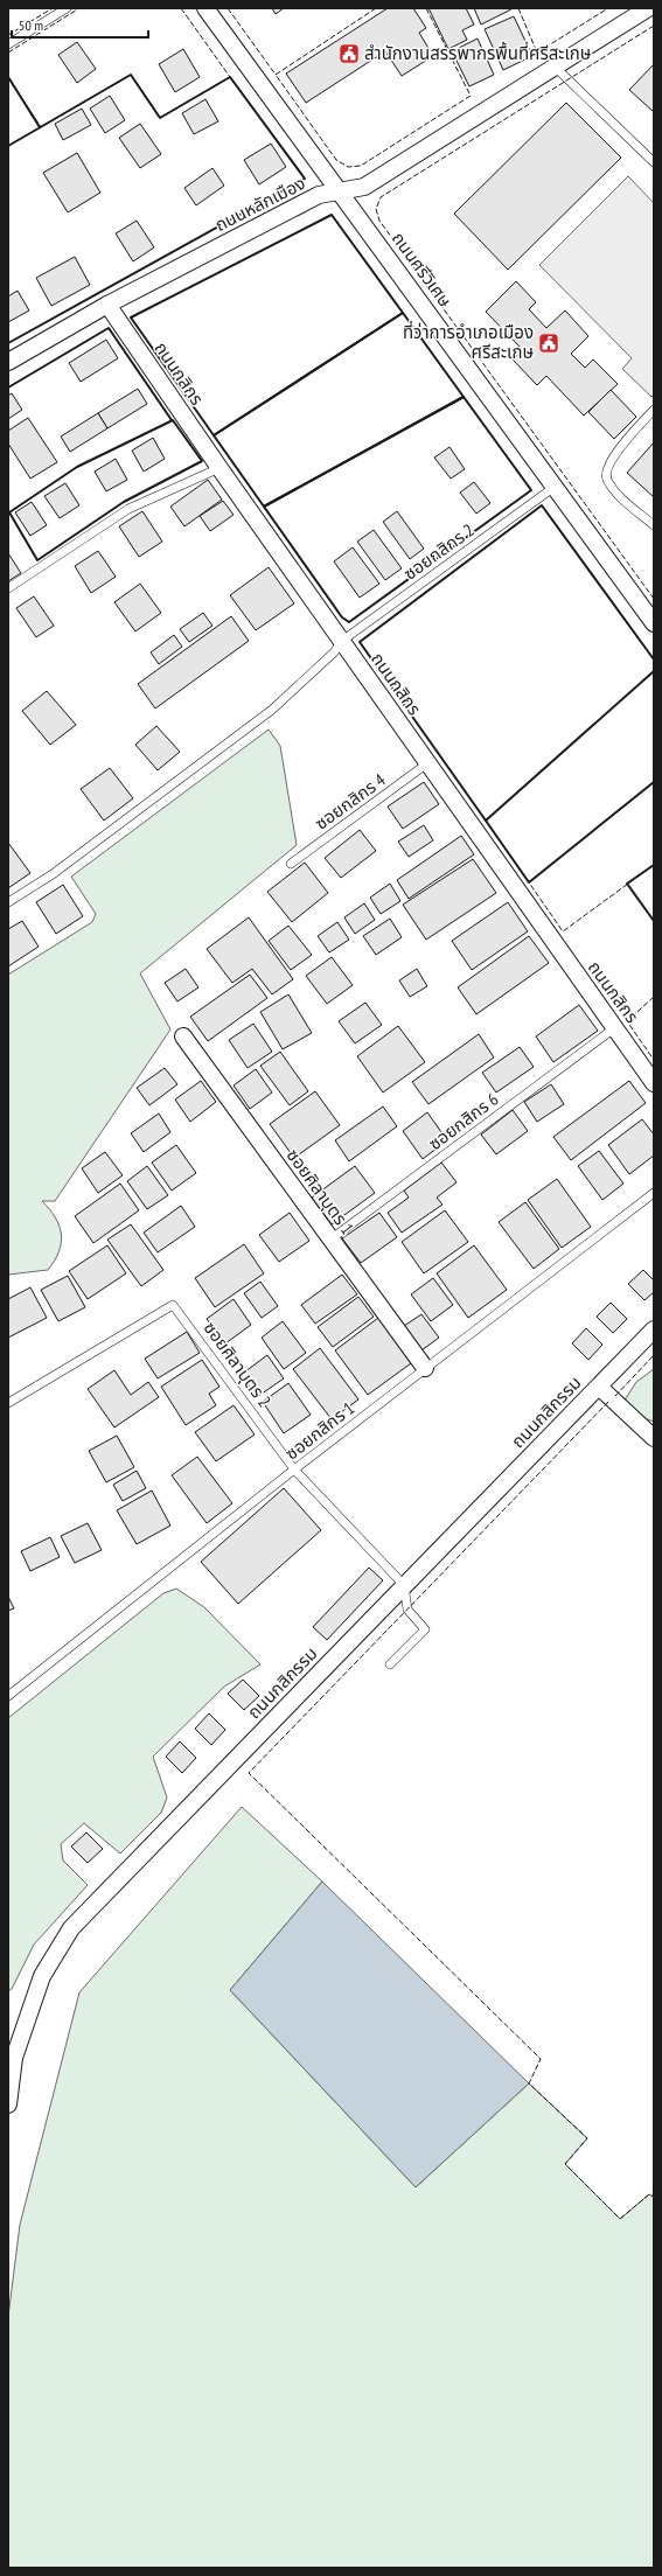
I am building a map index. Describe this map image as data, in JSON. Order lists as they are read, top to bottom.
{
  "streets": {
    "street": [
      "ถนนหลักเมือง",
      "ถนนศรีวิเศษ",
      "ถนนกสิกร",
      "ซอยศิลาบุตร 1",
      "ถนนกสิกรรม"
    ],
    "lane": [
      "ซอยกสิกร 2",
      "ซอยกสิกร 4",
      "ซอยกสิกร 6",
      "ซอยศิลาบุตร 2",
      "ซอยกสิกร 1"
    ]
  },
  "crossings": [
    ["ถนนหลักเมือง", "ถนนศรีวิเศษ"],
    ["ถนนหลักเมือง", "ถนนกสิกร"],
    ["ถนนศรีวิเศษ", "ซอยกสิกร 2"],
    ["ถนนกสิกร", "ซอยกสิกร 2"],
    ["ถนนกสิกร", "ซอยกสิกร 4"],
    ["ถนนกสิกร", "ซอยกสิกร 6"],
    ["ซอยกสิกร 6", "ซอยศิลาบุตร 1"],
    ["ซอยศิลาบุตร 1", "ซอยกสิกร 1"],
    ["ซอยศิลาบุตร 2", "ถนนกสิกรรม"],
    ["ซอยศิลาบุตร 2", "ซอยกสิกร 1"]
  ],
  "places": {
    "public building": ["สำนักงานสรรพากรพื้นที่ศรีสะเกษ", "ที่ว่าการอำเภอเมือง ศรีสะเกษ"]
  },
  "scale_bar": "50 m"
}
